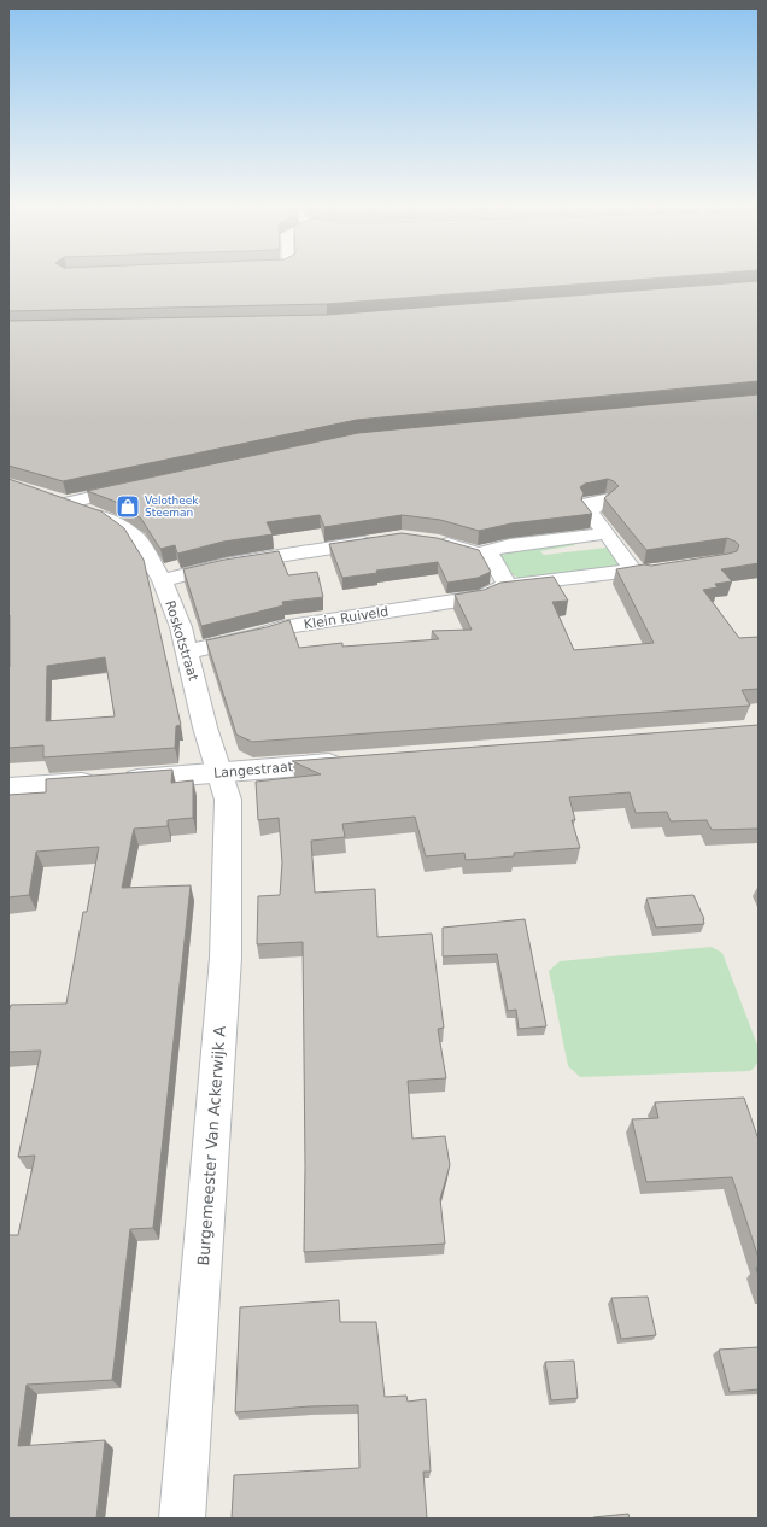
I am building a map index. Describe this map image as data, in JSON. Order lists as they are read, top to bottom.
{
  "streets": {
    "street": [
      "Klein Ruiveld",
      "Roskotstraat",
      "Langestraat",
      "Burgemeester Van Ackerwijk A"
    ]
  },
  "crossings": [
    ["Klein Ruiveld", "Roskotstraat"],
    ["Roskotstraat", "Langestraat"],
    ["Roskotstraat", "Burgemeester Van Ackerwijk A"],
    ["Langestraat", "Burgemeester Van Ackerwijk A"]
  ],
  "places": {
    "shop": ["Velotheek Steeman"]
  }
}
